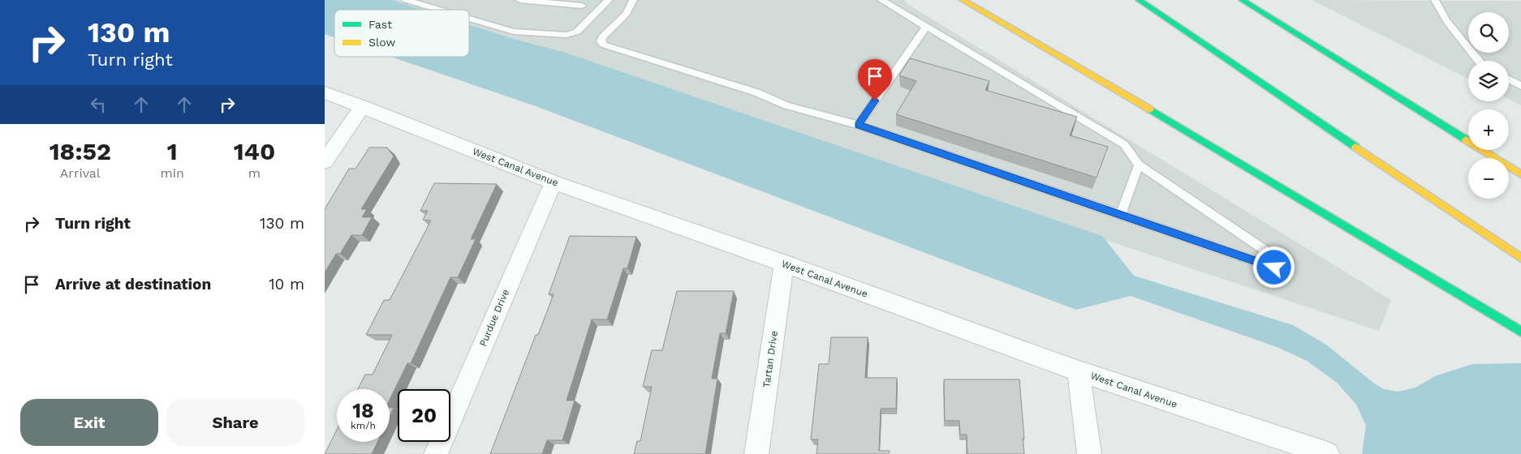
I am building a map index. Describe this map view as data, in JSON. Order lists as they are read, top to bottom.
{
  "streets": {
    "street": ["West Canal Avenue", "Purdue Drive", "Tartan Drive"]
  },
  "crossings": [
    ["West Canal Avenue", "Purdue Drive"],
    ["West Canal Avenue", "Tartan Drive"]
  ],
  "legend": ["Fast", "Slow"],
  "page": {
    "turn": ["130 m", "Turn right"],
    "map_buttons": ["+", "−"],
    "eta": [
      "18:52",
      "Arrival",
      "1",
      "min",
      "140",
      "m"
    ],
    "list": [
      {
        "name": "Turn right",
        "value": "130 m"
      },
      {
        "name": "Arrive at destination",
        "value": "10 m"
      }
    ],
    "speed": "18 km/h",
    "limit": "20",
    "buttons": ["Exit", "Share"]
  }
}
